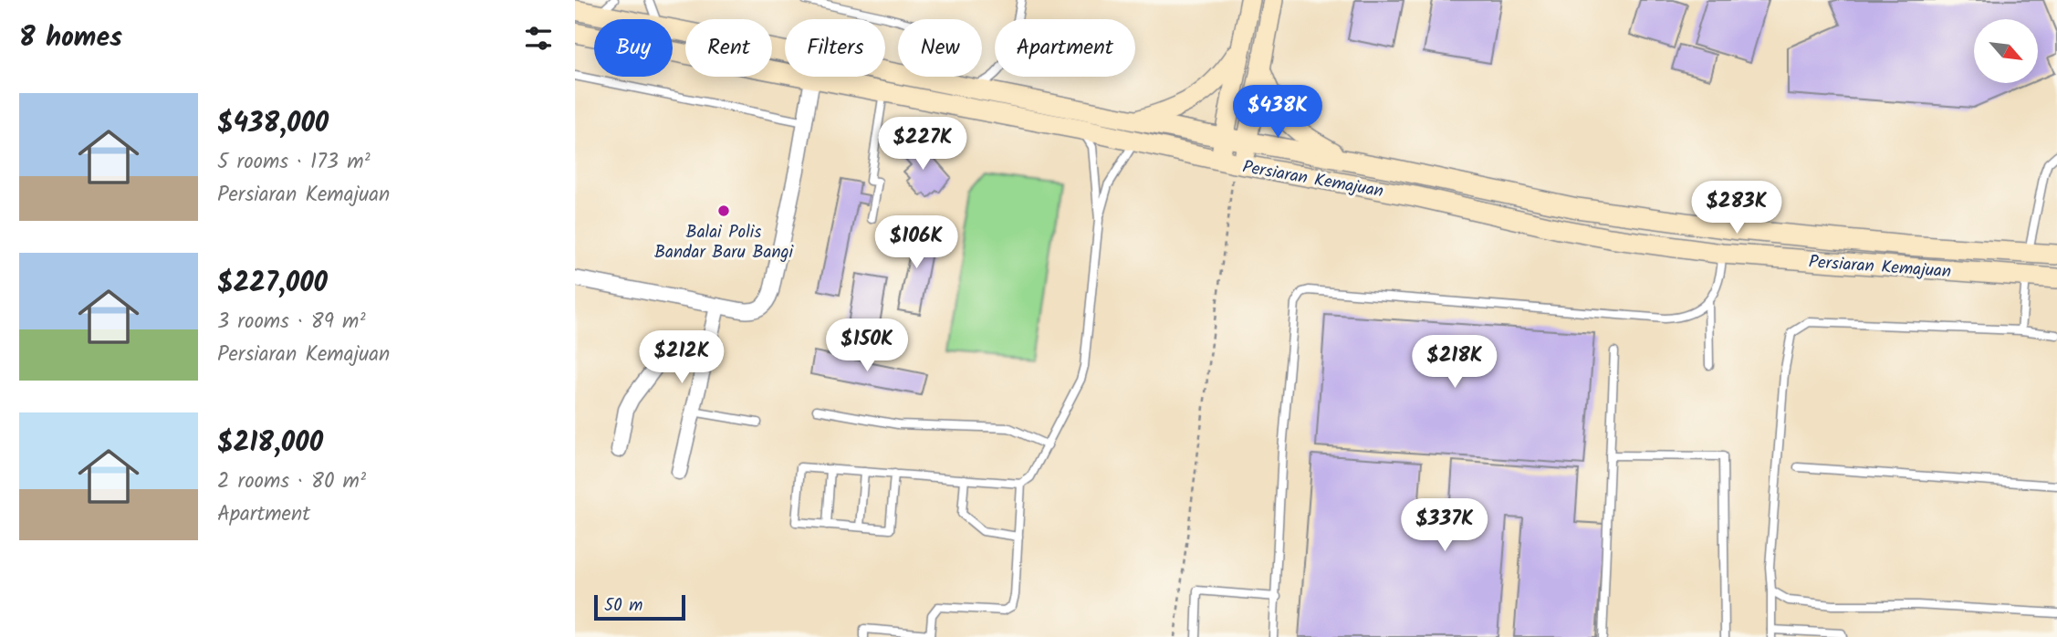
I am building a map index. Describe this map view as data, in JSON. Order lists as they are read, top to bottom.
{
  "streets": {
    "main road": ["Persiaran Kemajuan"]
  },
  "places": ["Balai Polis Bandar Baru Bangi"],
  "scale_bar": "50 m",
  "north": "bottom right",
  "page": {
    "heading": "8 homes",
    "chip": [
      "Buy",
      "Rent",
      "Filters",
      "New",
      "Apartment"
    ],
    "list": [
      {
        "name": "$438,000",
        "note": "5 rooms · 173 m² · Persiaran Kemajuan"
      },
      {
        "name": "$227,000",
        "note": "3 rooms · 89 m² · Persiaran Kemajuan"
      },
      {
        "name": "$218,000",
        "note": "2 rooms · 80 m² · Apartment"
      }
    ],
    "price": [
      "$438K",
      "$227K",
      "$283K",
      "$106K",
      "$150K",
      "$212K",
      "$218K",
      "$337K"
    ],
    "scale": "50 m"
  }
}
